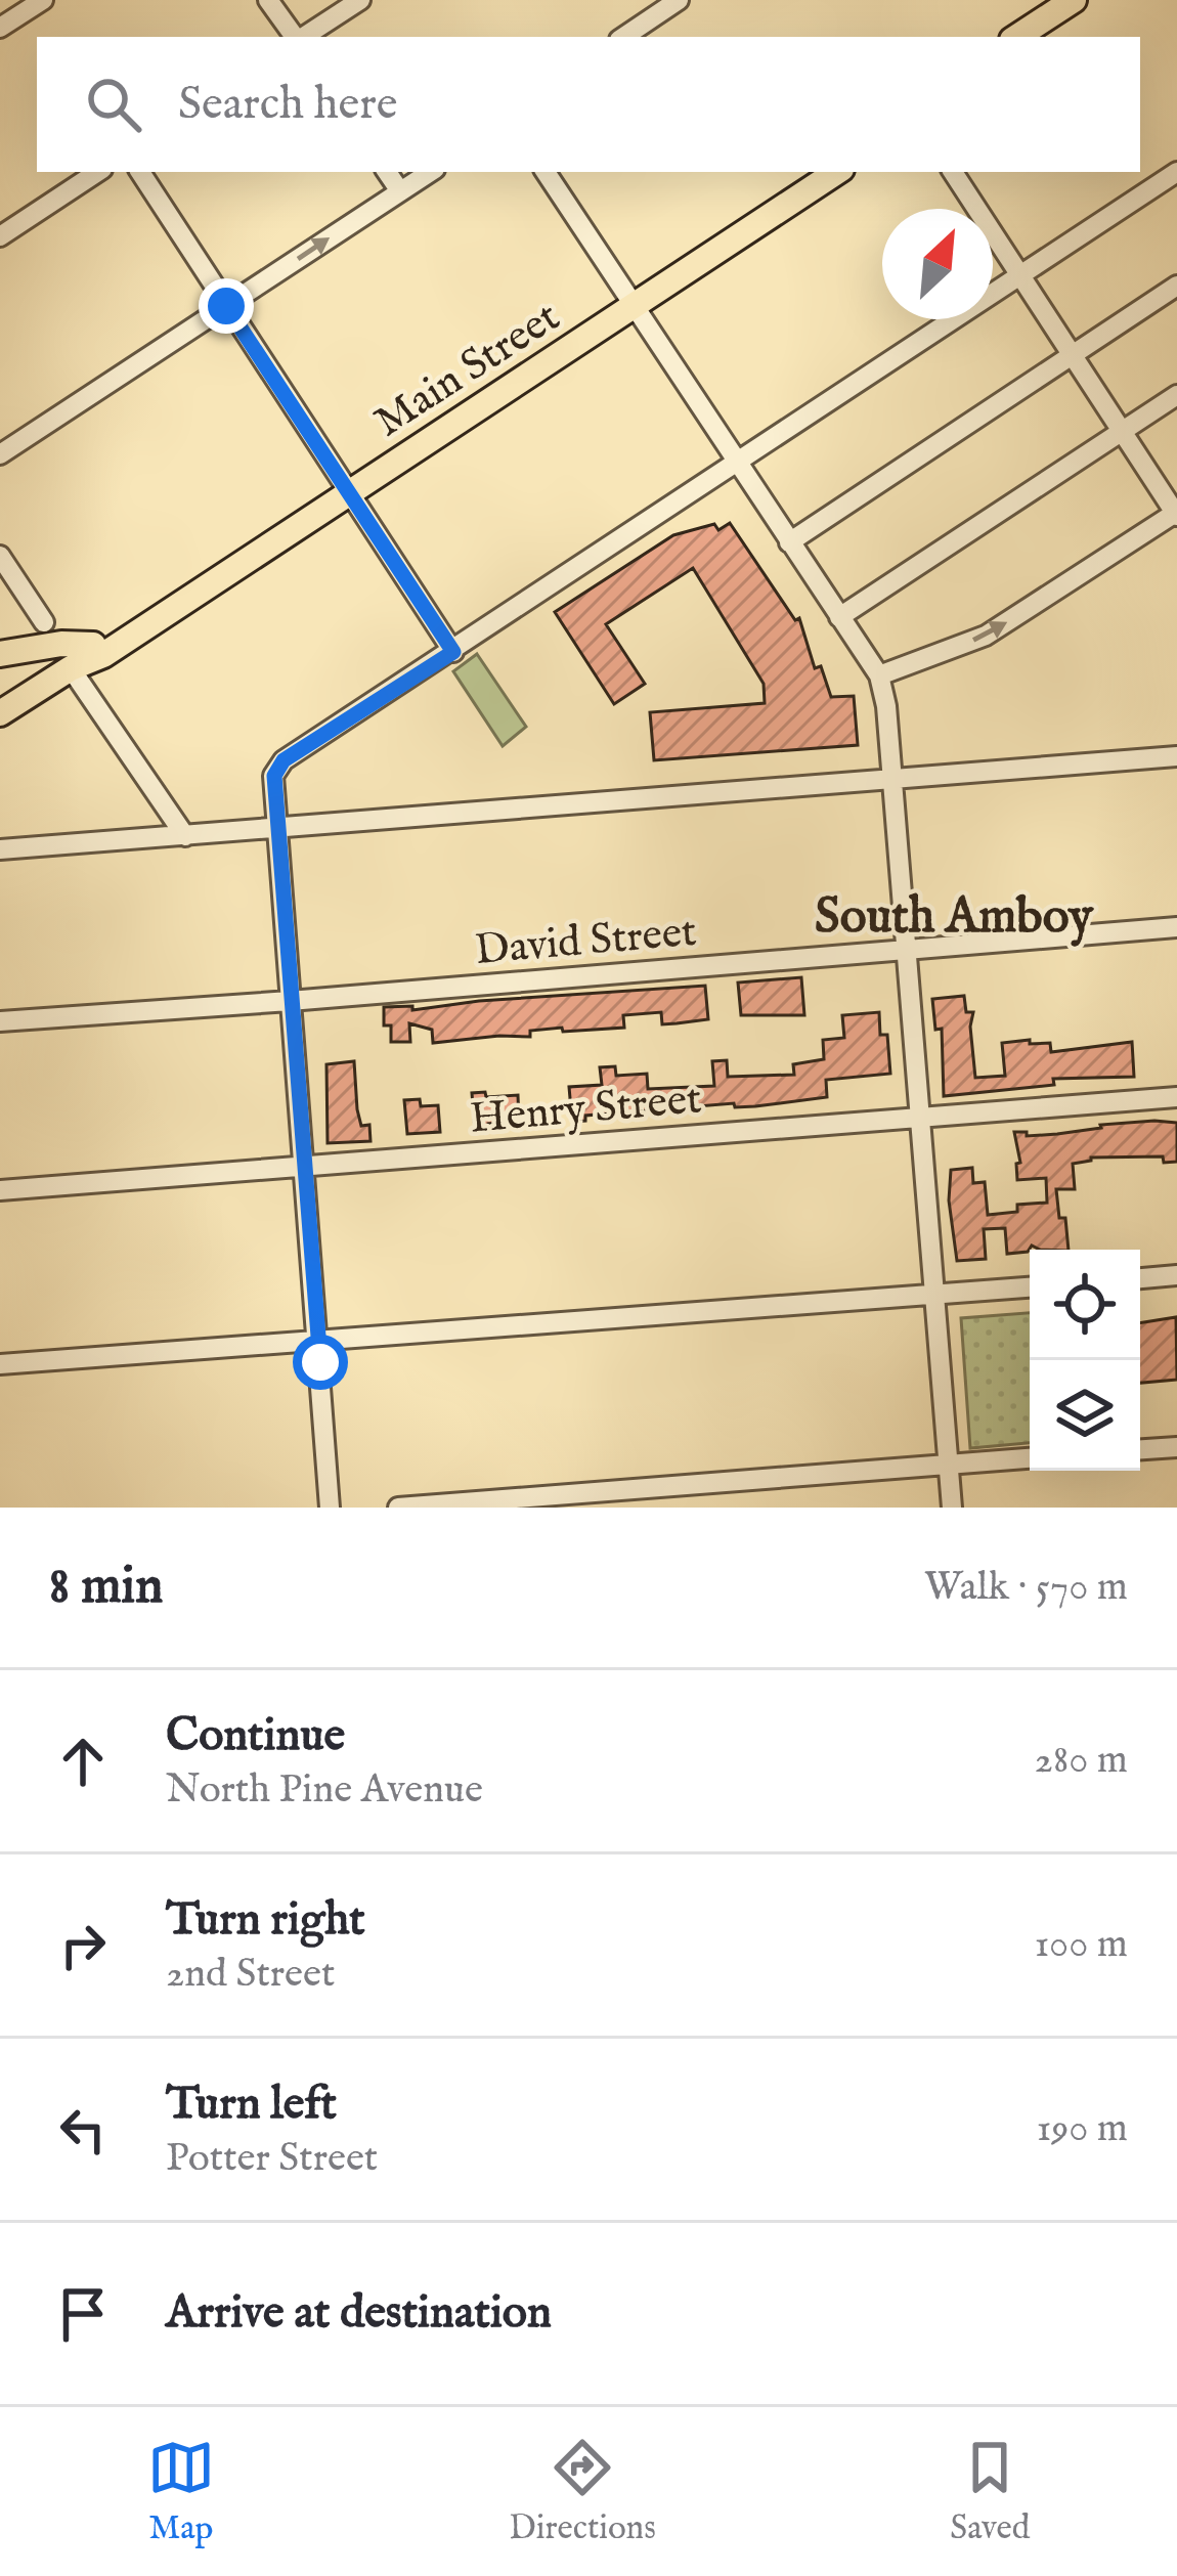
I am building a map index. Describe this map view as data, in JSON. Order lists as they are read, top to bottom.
{
  "streets": {
    "main road": ["Main Street"],
    "street": ["David Street", "Henry Street"]
  },
  "districts": ["South Amboy"],
  "north": "top right",
  "page": {
    "search": "Search here",
    "heading": ["8 min", "Walk · 570 m"],
    "list": [
      ["Continue", "North Pine Avenue", "280 m"],
      ["Turn right", "2nd Street", "100 m"],
      ["Turn left", "Potter Street", "190 m"],
      "Arrive at destination"
    ],
    "nav": ["Map", "Directions", "Saved"]
  }
}
